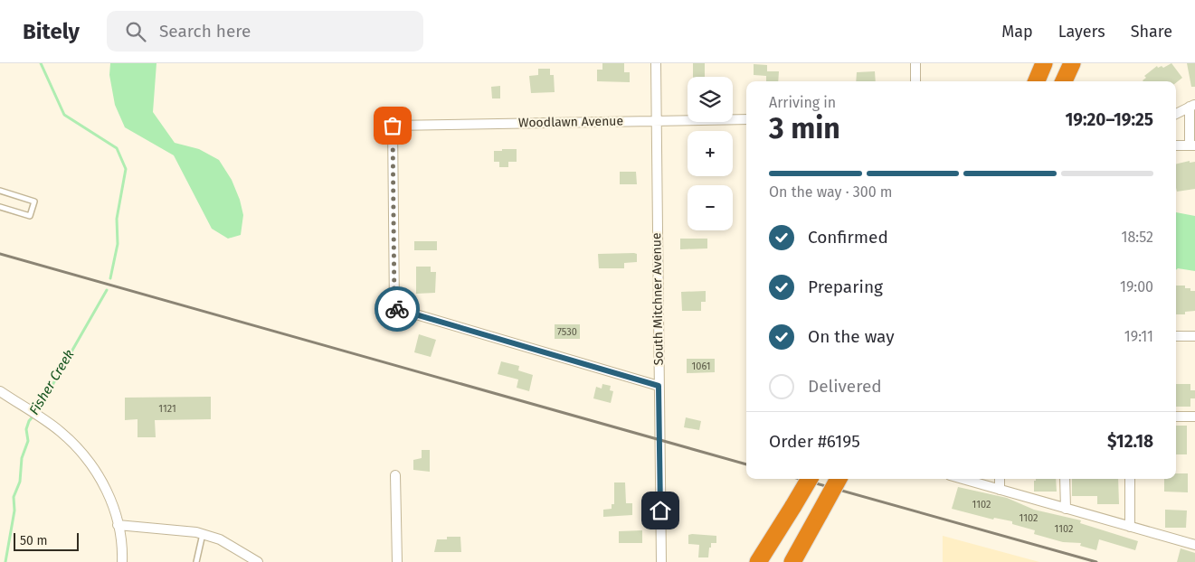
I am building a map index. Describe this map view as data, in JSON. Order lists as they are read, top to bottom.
{
  "streets": {
    "street": ["Woodlawn Avenue", "South Mitchner Avenue"]
  },
  "crossings": [
    ["Woodlawn Avenue", "South Mitchner Avenue"]
  ],
  "water": ["Fisher Creek"],
  "house_numbers": [
    "7530",
    "1061",
    "1121",
    "1102",
    "1102",
    "1102"
  ],
  "scale_bar": "50 m",
  "page": {
    "header": "Bitely",
    "search": "Search here",
    "nav": ["Map", "Layers", "Share"],
    "map_buttons": ["+", "−"],
    "heading": ["3 min", "Arriving in", "19:20–19:25"],
    "panel": ["Order #6195", "$12.18"],
    "bar": "On the way · 300 m",
    "list": [
      ["Confirmed", "18:52"],
      ["Preparing", "19:00"],
      ["On the way", "19:11"],
      "Delivered"
    ],
    "scale": "50 m"
  }
}
